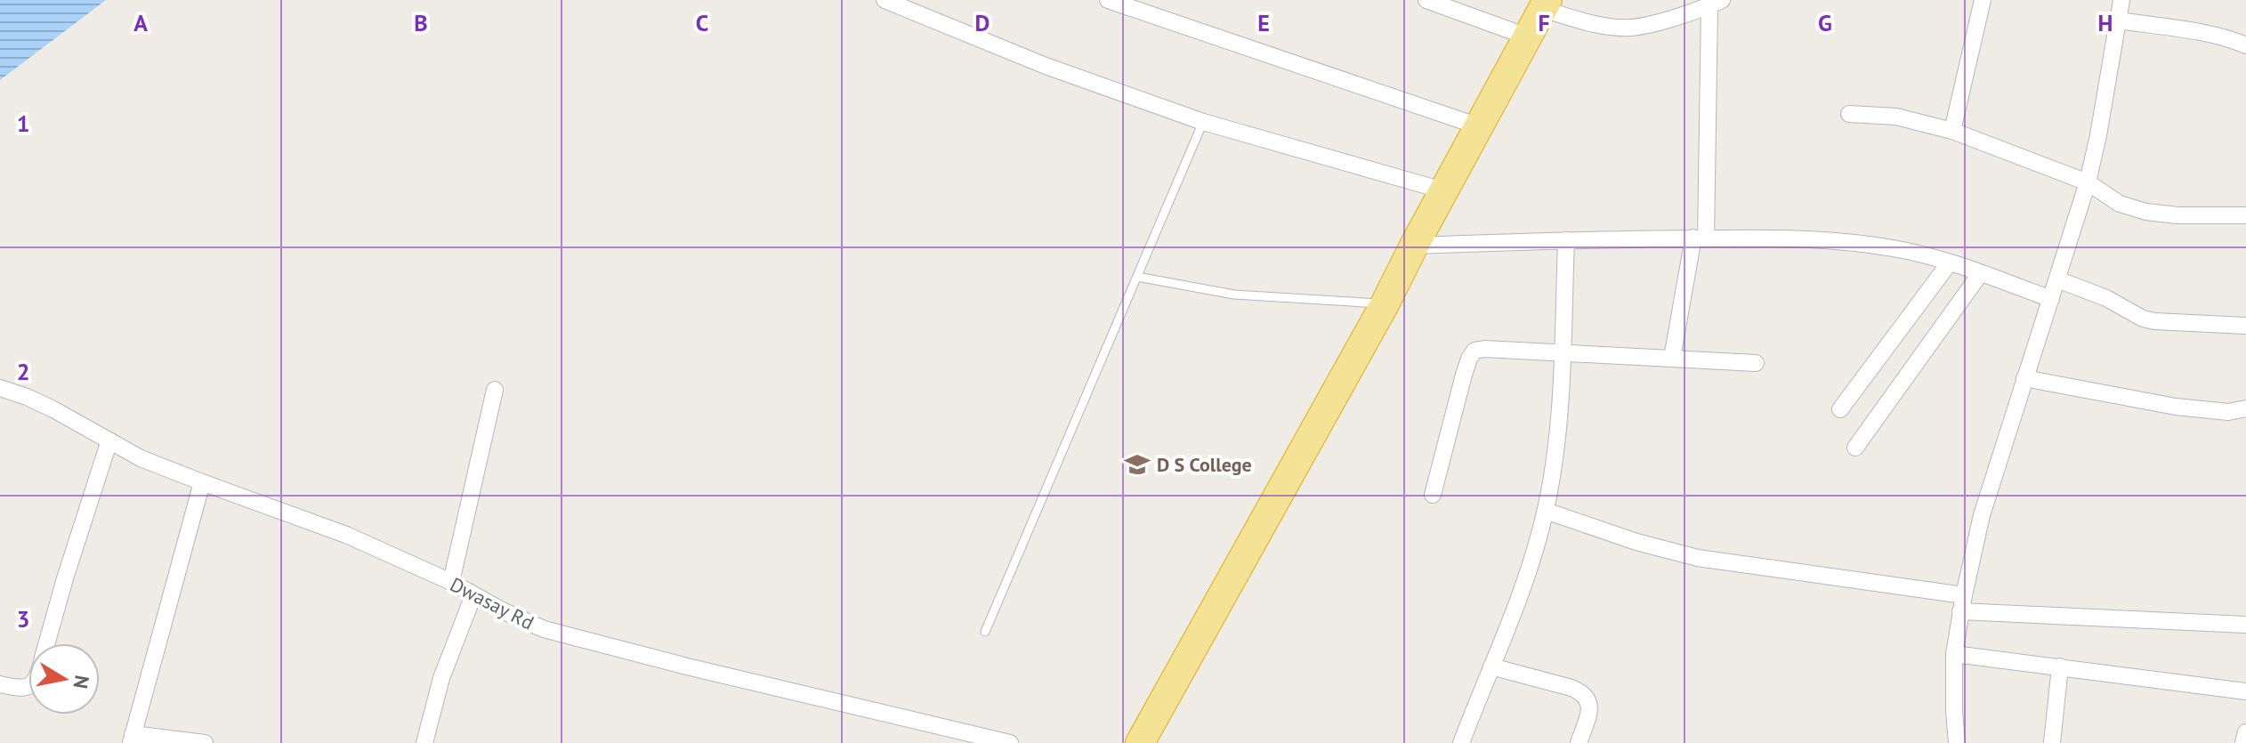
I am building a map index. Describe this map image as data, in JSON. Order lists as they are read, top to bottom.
{
  "streets": {
    "street": ["Dwasay Rd"]
  },
  "places": {
    "school or university": ["D S College"]
  },
  "north": "right",
  "grid": {
    "columns": [
      "A",
      "B",
      "C",
      "D",
      "E",
      "F",
      "G",
      "H"
    ],
    "rows": ["1", "2", "3"]
  }
}
